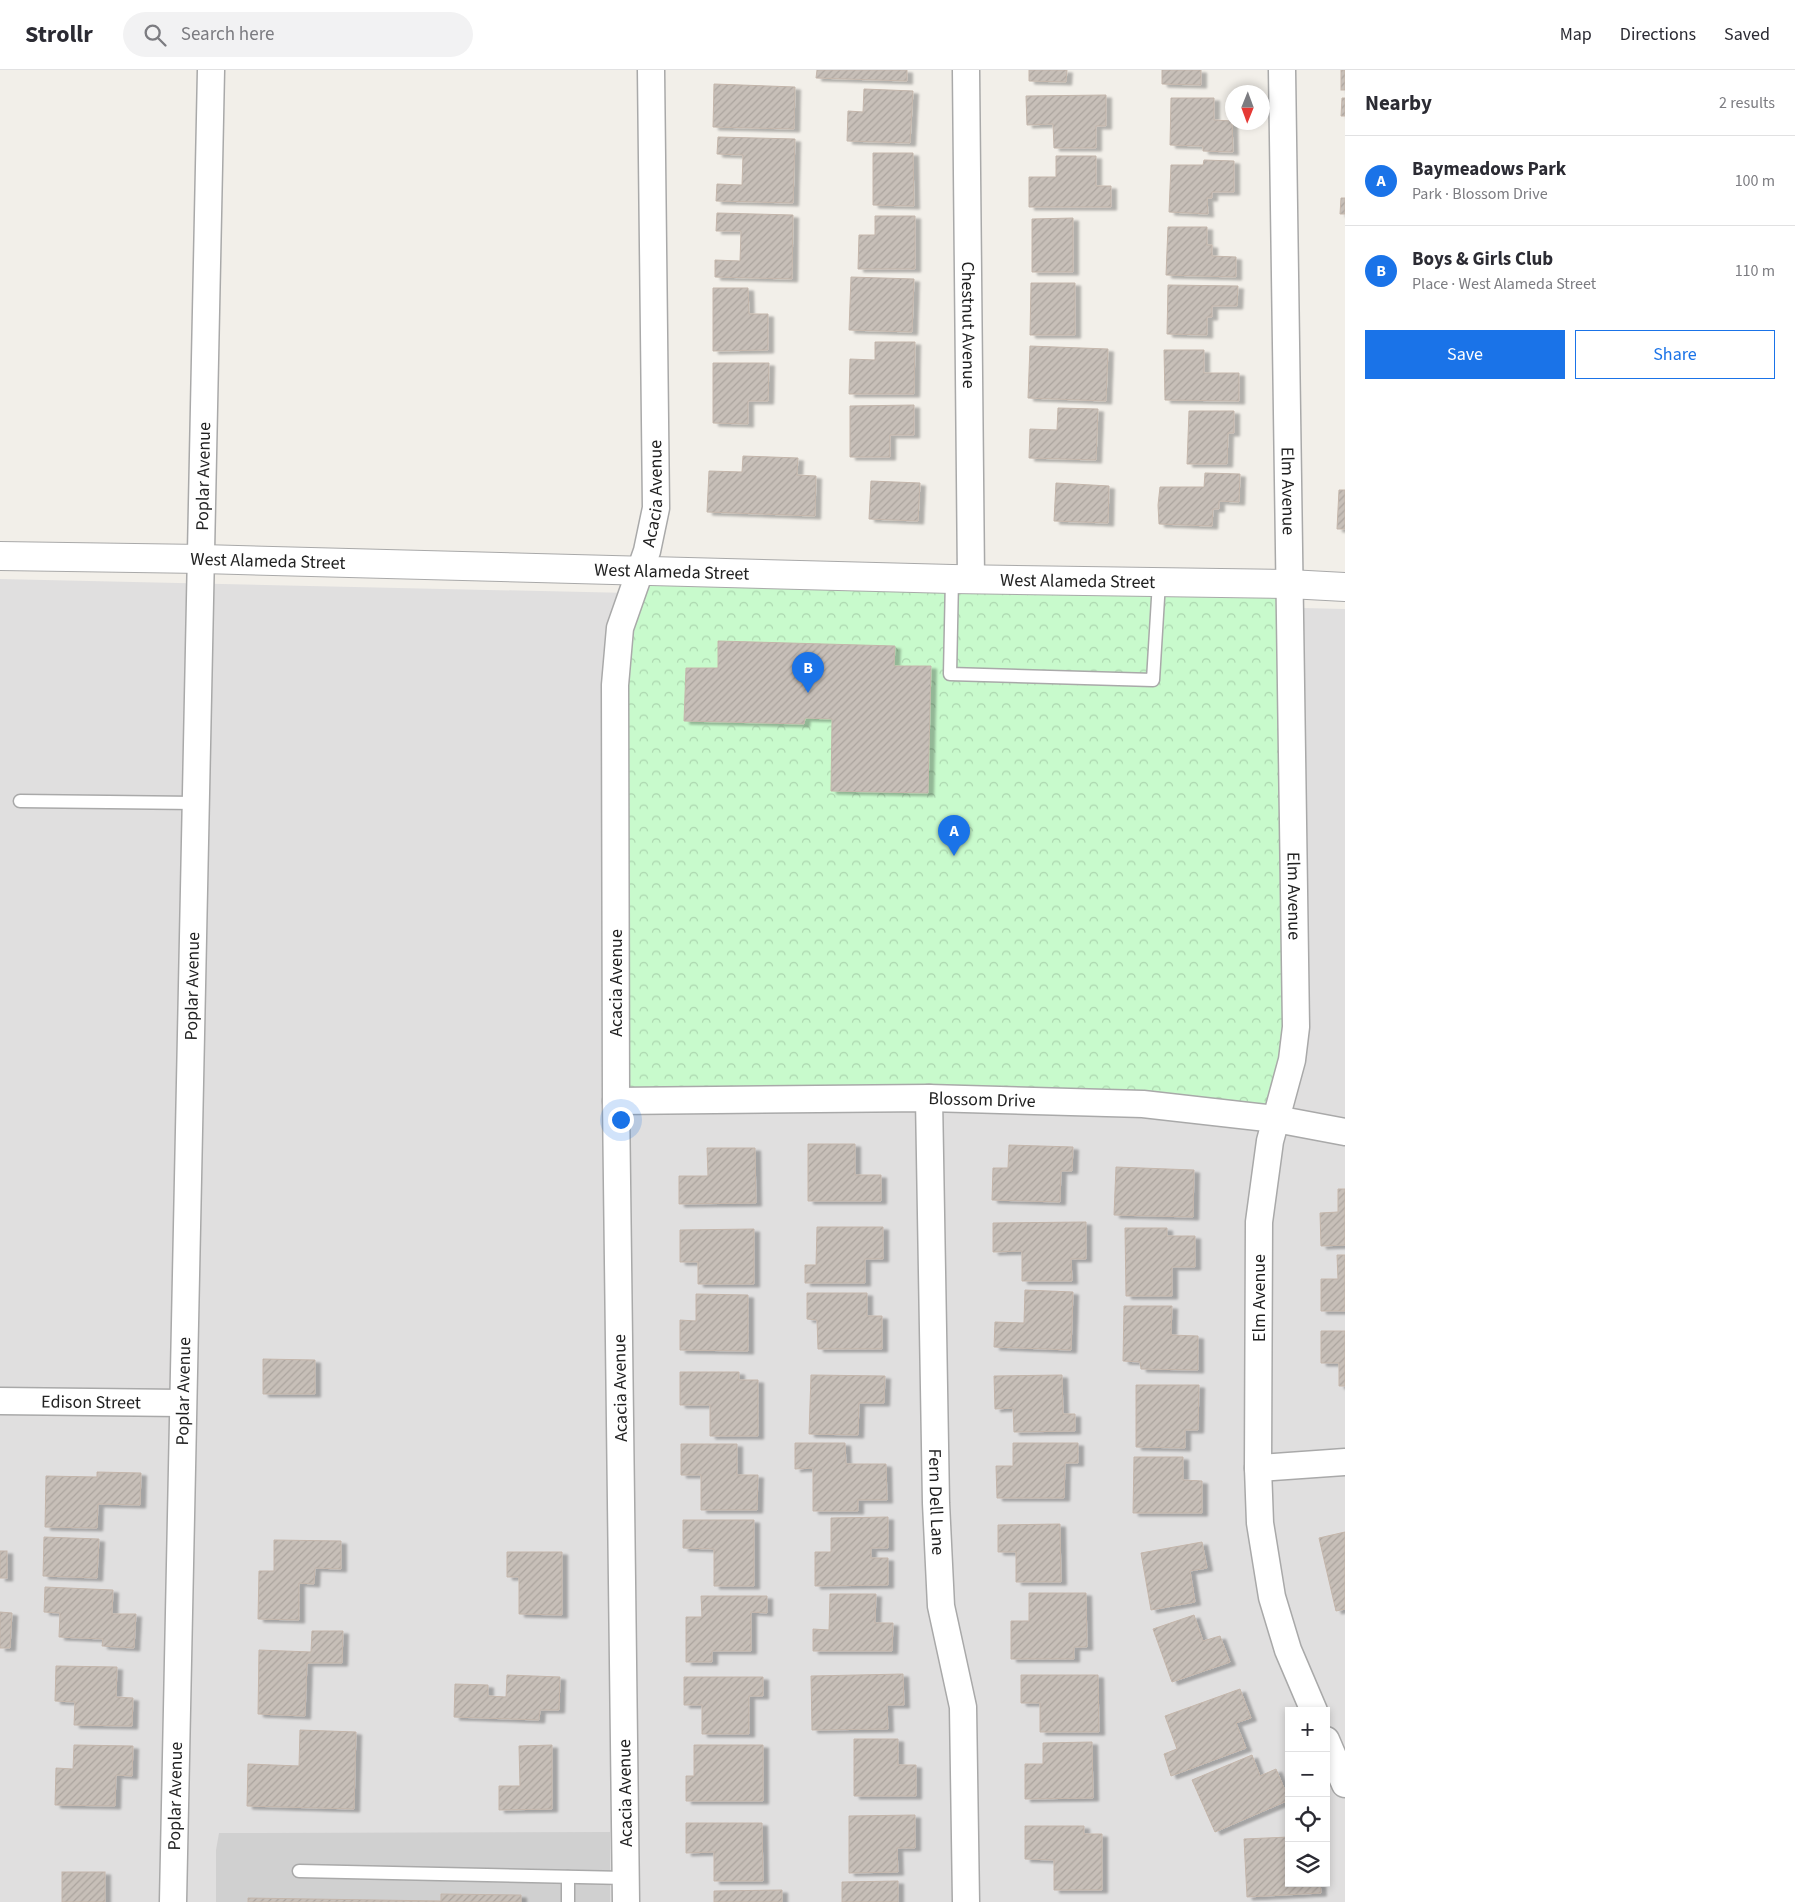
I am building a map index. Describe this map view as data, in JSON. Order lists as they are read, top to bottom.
{
  "streets": {
    "street": [
      "Chestnut Avenue",
      "Poplar Avenue",
      "Elm Avenue",
      "Acacia Avenue",
      "West Alameda Street",
      "Blossom Drive",
      "Edison Street",
      "Fern Dell Lane"
    ]
  },
  "crossings": [
    ["Chestnut Avenue", "West Alameda Street"],
    ["Poplar Avenue", "West Alameda Street"],
    ["Poplar Avenue", "Edison Street"],
    ["Elm Avenue", "West Alameda Street"],
    ["Elm Avenue", "Blossom Drive"],
    ["Acacia Avenue", "West Alameda Street"],
    ["Acacia Avenue", "Blossom Drive"],
    ["Blossom Drive", "Fern Dell Lane"]
  ],
  "north": "bottom",
  "page": {
    "header": "Strollr",
    "search": "Search here",
    "nav": ["Map", "Directions", "Saved"],
    "heading": ["Nearby", "2 results"],
    "list": [
      {
        "mark": "A",
        "name": "Baymeadows Park",
        "note": "Park · Blossom Drive",
        "value": "100 m"
      },
      {
        "mark": "B",
        "name": "Boys & Girls Club",
        "note": "Place · West Alameda Street",
        "value": "110 m"
      }
    ],
    "buttons": ["Save", "Share"],
    "pins": ["B", "A"],
    "map_buttons": ["+", "−"]
  }
}
